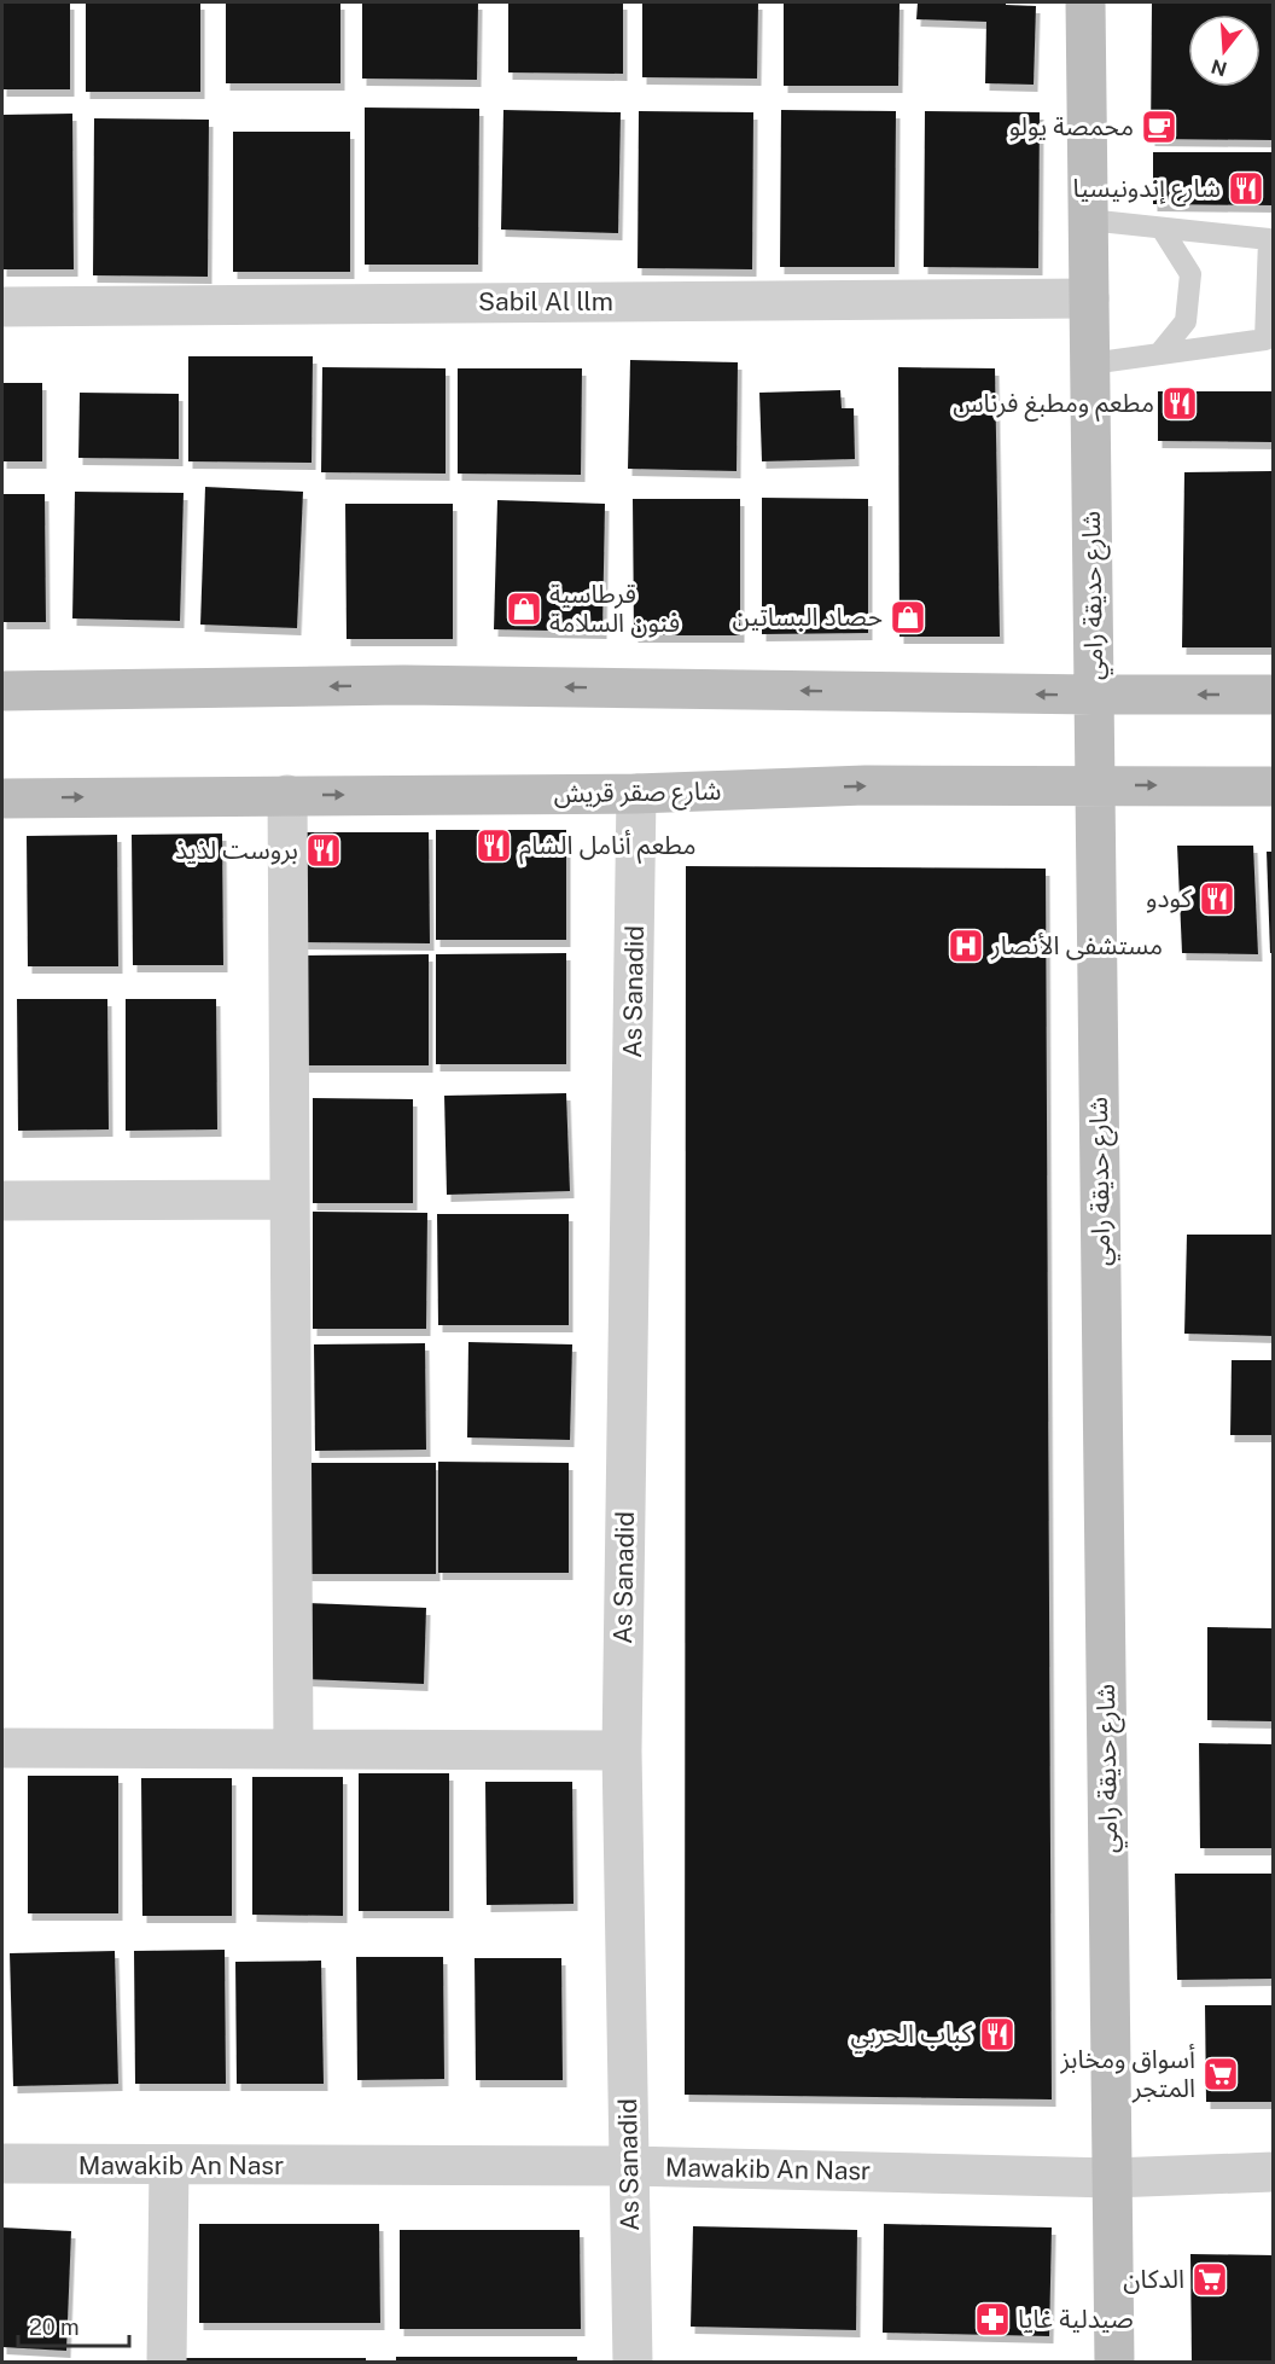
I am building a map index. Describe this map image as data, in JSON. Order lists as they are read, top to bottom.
{
  "streets": {
    "street": [
      "Sabil Al llm",
      "شارع حديقة رامي",
      "شارع صقر قريش",
      "As Sanadid",
      "Mawakib An Nasr"
    ]
  },
  "crossings": [
    ["Sabil Al llm", "شارع حديقة رامي"],
    ["شارع حديقة رامي", "شارع صقر قريش"],
    ["شارع حديقة رامي", "Mawakib An Nasr"],
    ["شارع صقر قريش", "As Sanadid"],
    ["As Sanadid", "Mawakib An Nasr"]
  ],
  "places": {
    "cafe": ["محمصة يولو"],
    "restaurant": [
      "شارع إندونيسيا",
      "مطعم ومطبغ فرناس",
      "مطعم أنامل الشام",
      "بروست لذيذ",
      "كودو",
      "كباب الحربي"
    ],
    "shop": ["قرطاسية فنون السلامة", "حصاد البساتين"],
    "hospital": ["مستشفى الأنصار"],
    "supermarket": ["أسواق ومخابز المتجر", "الدكان"],
    "pharmacy": ["صيدلية غايا"]
  },
  "scale_bar": "20 m",
  "north": "bottom"
}
